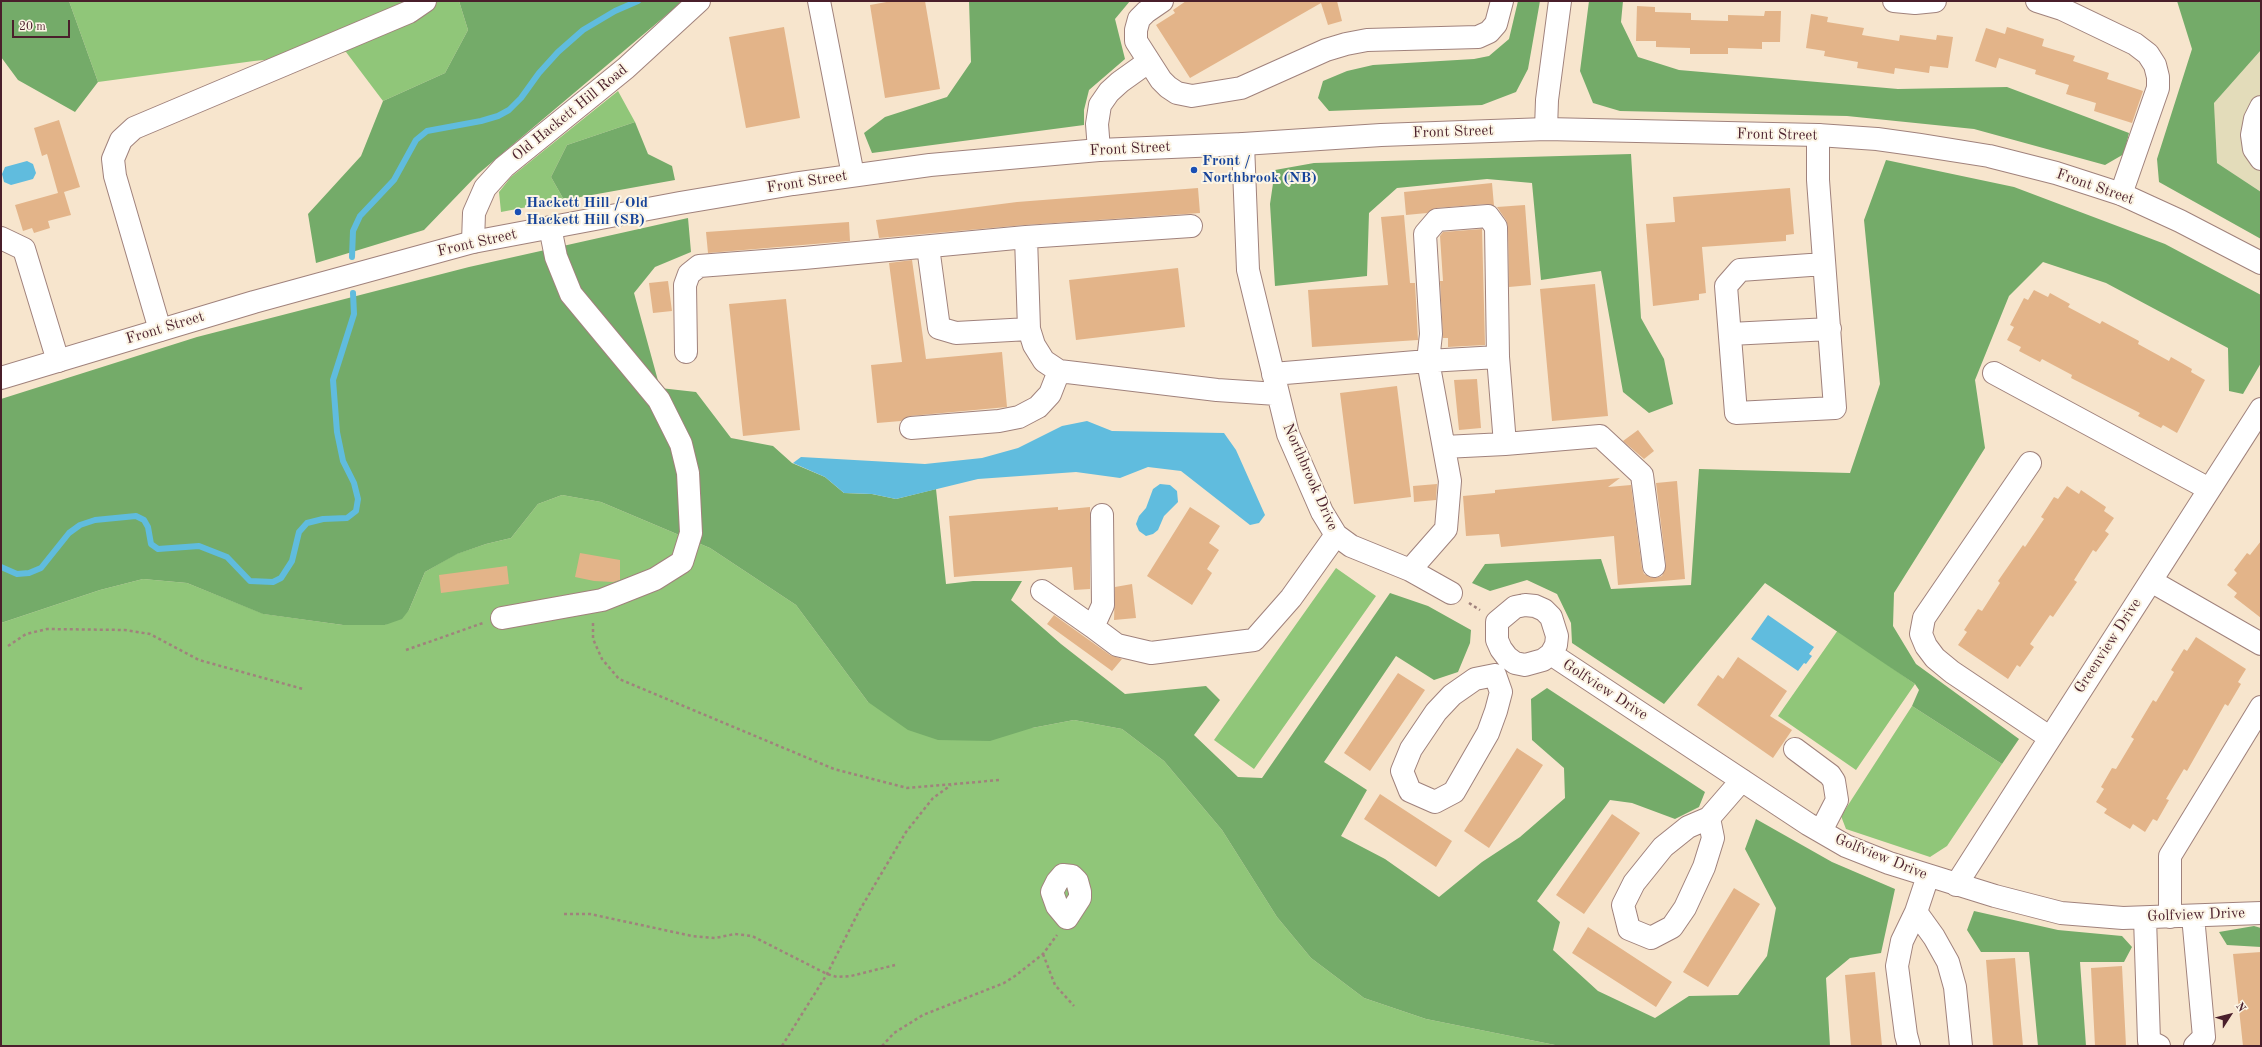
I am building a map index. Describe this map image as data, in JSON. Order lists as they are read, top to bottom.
{
  "streets": {
    "street": [
      "Old Hackett Hill Road",
      "Front Street",
      "Northbrook Drive",
      "Greenview Drive",
      "Golfview Drive"
    ]
  },
  "crossings": [
    ["Old Hackett Hill Road", "Front Street"],
    ["Front Street", "Northbrook Drive"],
    ["Greenview Drive", "Golfview Drive"]
  ],
  "places": ["Front / Northbrook (NB)", "Hackett Hill / Old Hackett Hill (SB)"],
  "scale_bar": "20 m",
  "north": "top right"
}
